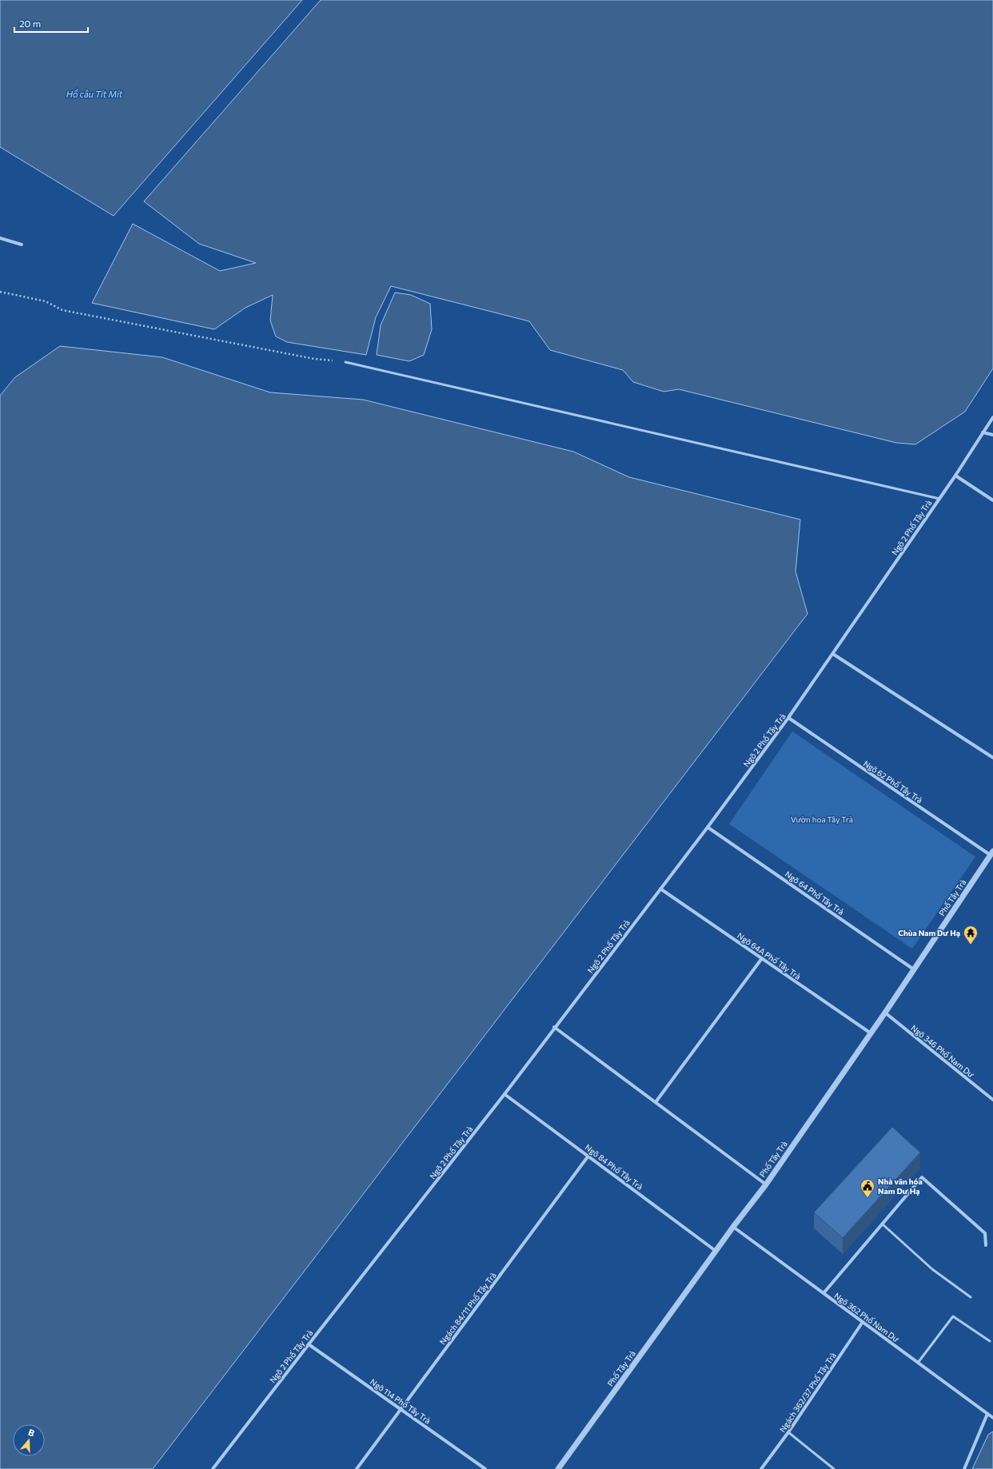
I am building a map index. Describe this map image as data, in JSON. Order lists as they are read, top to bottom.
{
  "streets": {
    "street": [
      "Ngõ 2 Phố Tây Trà",
      "Ngõ 62 Phố Tây Trà",
      "Ngõ 64 Phố Tây Trà",
      "Phố Tây Trà",
      "Ngõ 64A Phố Tây Trà",
      "Ngõ 346 Phố Nam Dư",
      "Ngõ 84 Phố Tây Trà",
      "Ngách 84/11 Phố Tây Trà",
      "Ngõ 362 Phố Nam Dư",
      "Ngách 362/37 Phố Tây Trà",
      "Ngõ 114 Phố Tây Trà"
    ]
  },
  "crossings": [
    ["Ngõ 2 Phố Tây Trà", "Ngõ 62 Phố Tây Trà"],
    ["Ngõ 2 Phố Tây Trà", "Ngõ 64 Phố Tây Trà"],
    ["Ngõ 2 Phố Tây Trà", "Ngõ 64A Phố Tây Trà"],
    ["Ngõ 2 Phố Tây Trà", "Ngõ 84 Phố Tây Trà"],
    ["Ngõ 2 Phố Tây Trà", "Ngõ 114 Phố Tây Trà"],
    ["Ngõ 62 Phố Tây Trà", "Phố Tây Trà"],
    ["Ngõ 64 Phố Tây Trà", "Phố Tây Trà"],
    ["Phố Tây Trà", "Ngõ 64A Phố Tây Trà"],
    ["Phố Tây Trà", "Ngõ 346 Phố Nam Dư"],
    ["Phố Tây Trà", "Ngõ 84 Phố Tây Trà"],
    ["Phố Tây Trà", "Ngõ 362 Phố Nam Dư"],
    ["Ngõ 84 Phố Tây Trà", "Ngách 84/11 Phố Tây Trà"],
    ["Ngách 84/11 Phố Tây Trà", "Ngõ 114 Phố Tây Trà"],
    ["Ngõ 362 Phố Nam Dư", "Ngách 362/37 Phố Tây Trà"]
  ],
  "water": ["Hồ câu Tít Mít"],
  "parks": ["Vườn hoa Tây Trà"],
  "places": {
    "temple": ["Chùa Nam Dư Hạ"],
    "public building": ["Nhà văn hóa Nam Dư Hạ"]
  },
  "scale_bar": "20 m",
  "north": "top"
}
